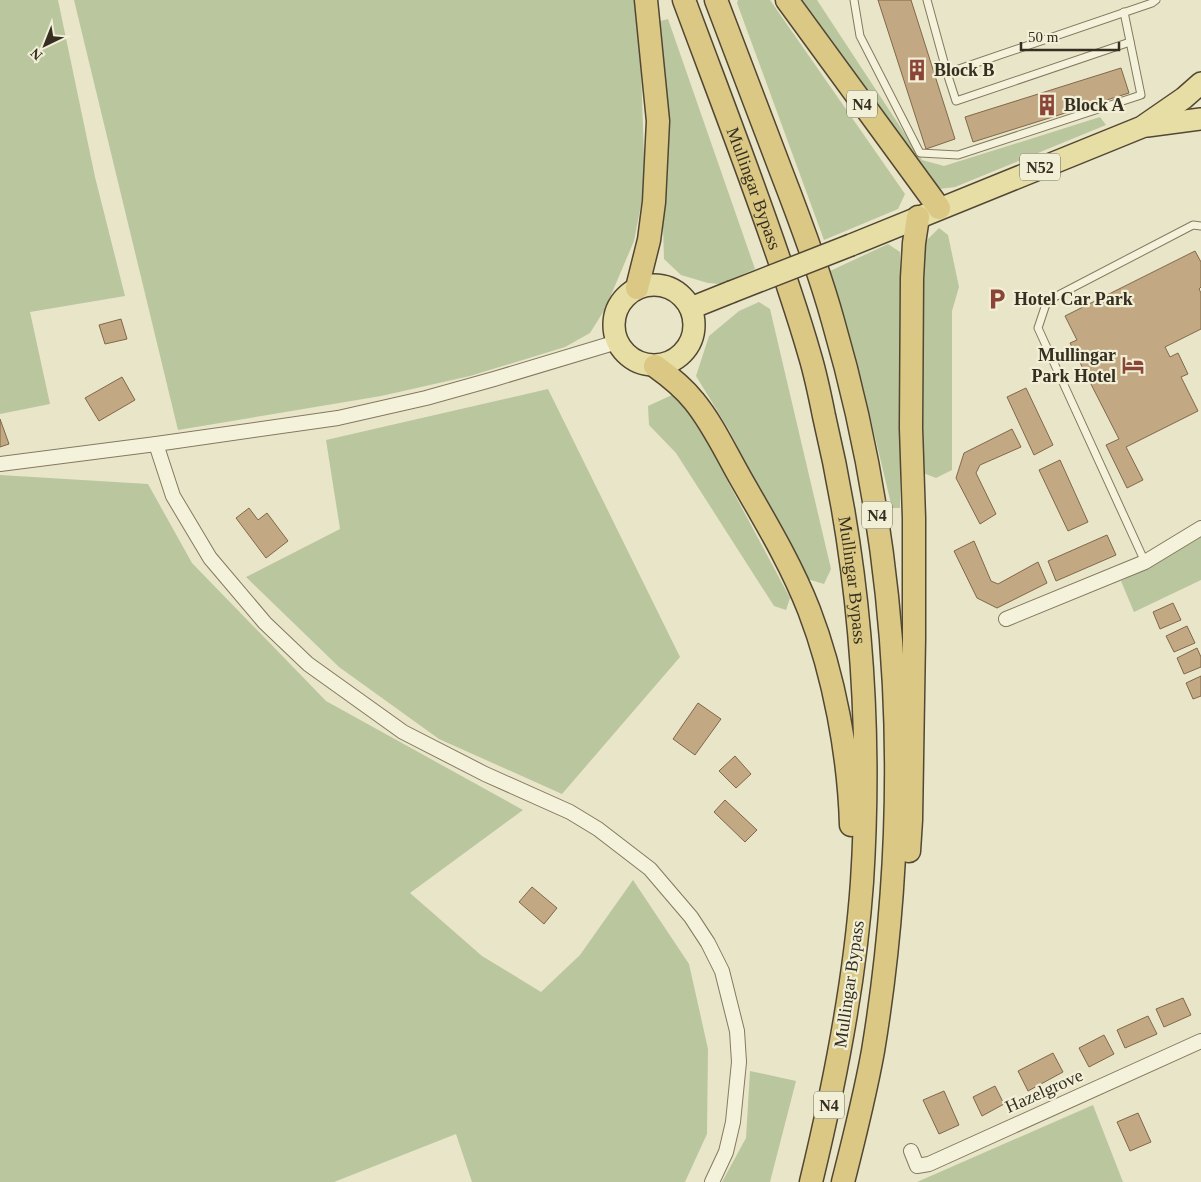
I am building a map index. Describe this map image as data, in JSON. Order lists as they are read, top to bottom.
{
  "streets": {
    "highway": ["N4", "Mullingar Bypass"],
    "main road": ["N52"],
    "street": ["Hazelgrove"]
  },
  "crossings": [
    ["N4", "N52"],
    ["N4", "Mullingar Bypass"]
  ],
  "places": {
    "building": ["Block B", "Block A"],
    "parking": ["Hotel Car Park"],
    "hotel": ["Mullingar Park Hotel"]
  },
  "scale_bar": "50 m",
  "north": "bottom left"
}
